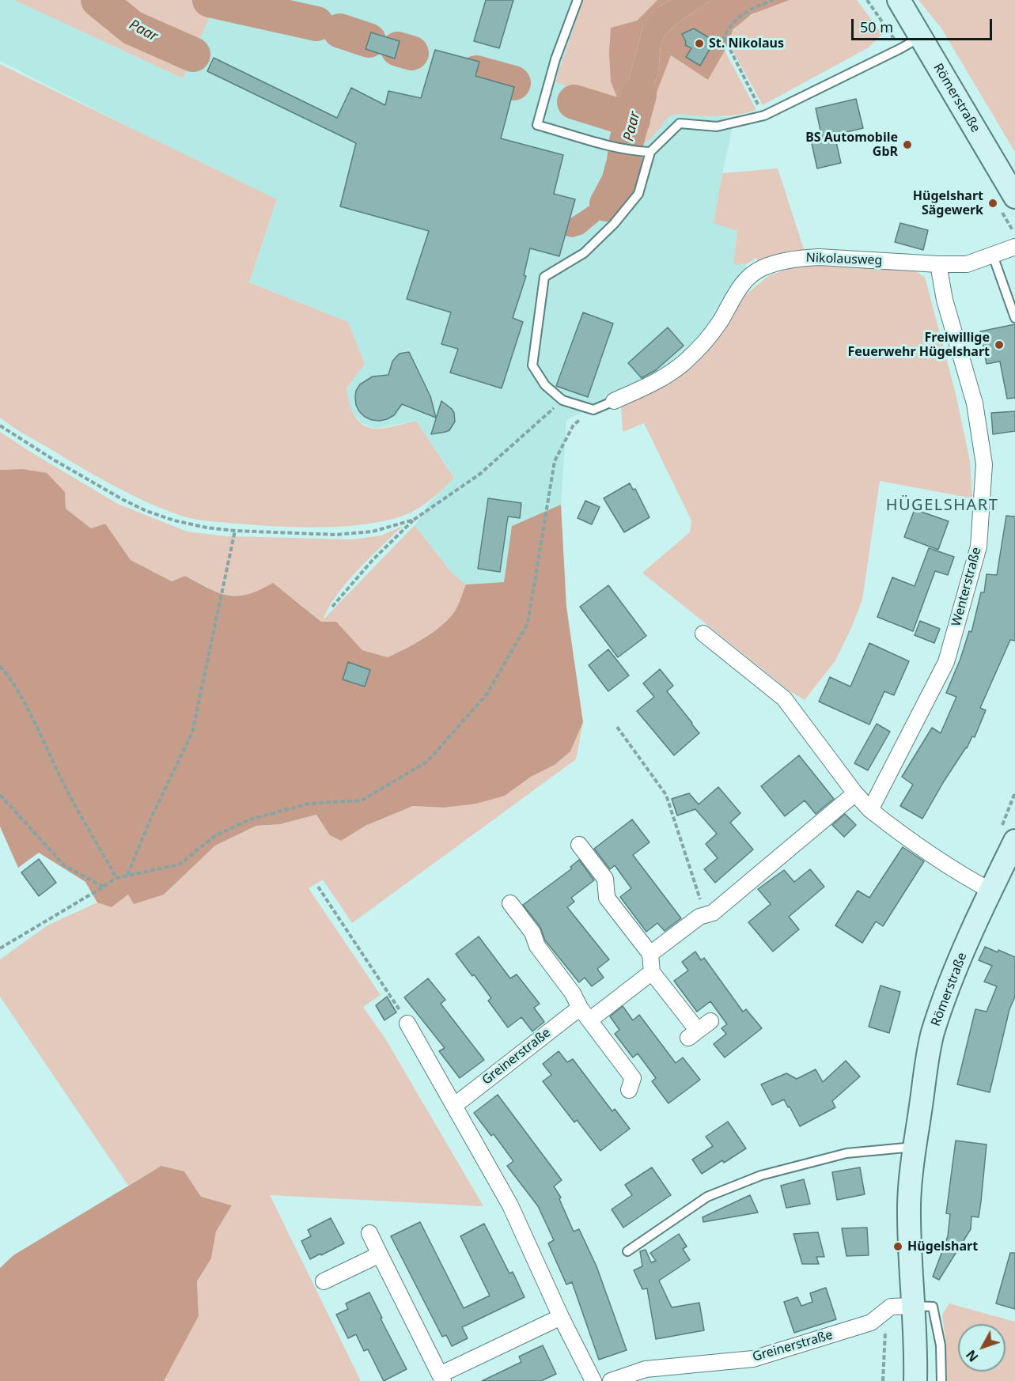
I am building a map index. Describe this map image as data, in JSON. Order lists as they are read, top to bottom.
{
  "streets": {
    "main road": ["Römerstraße"],
    "street": ["Nikolausweg", "Wenterstraße", "Greinerstraße"]
  },
  "crossings": [
    ["Römerstraße", "Greinerstraße"],
    ["Nikolausweg", "Wenterstraße"]
  ],
  "districts": ["HÜGELSHART"],
  "water": ["Paar"],
  "places": [
    "St. Nikolaus",
    "BS Automobile GbR",
    "Hügelshart Sägewerk",
    "Freiwillige Feuerwehr Hügelshart",
    "Hügelshart"
  ],
  "scale_bar": "50 m",
  "north": "bottom left"
}
